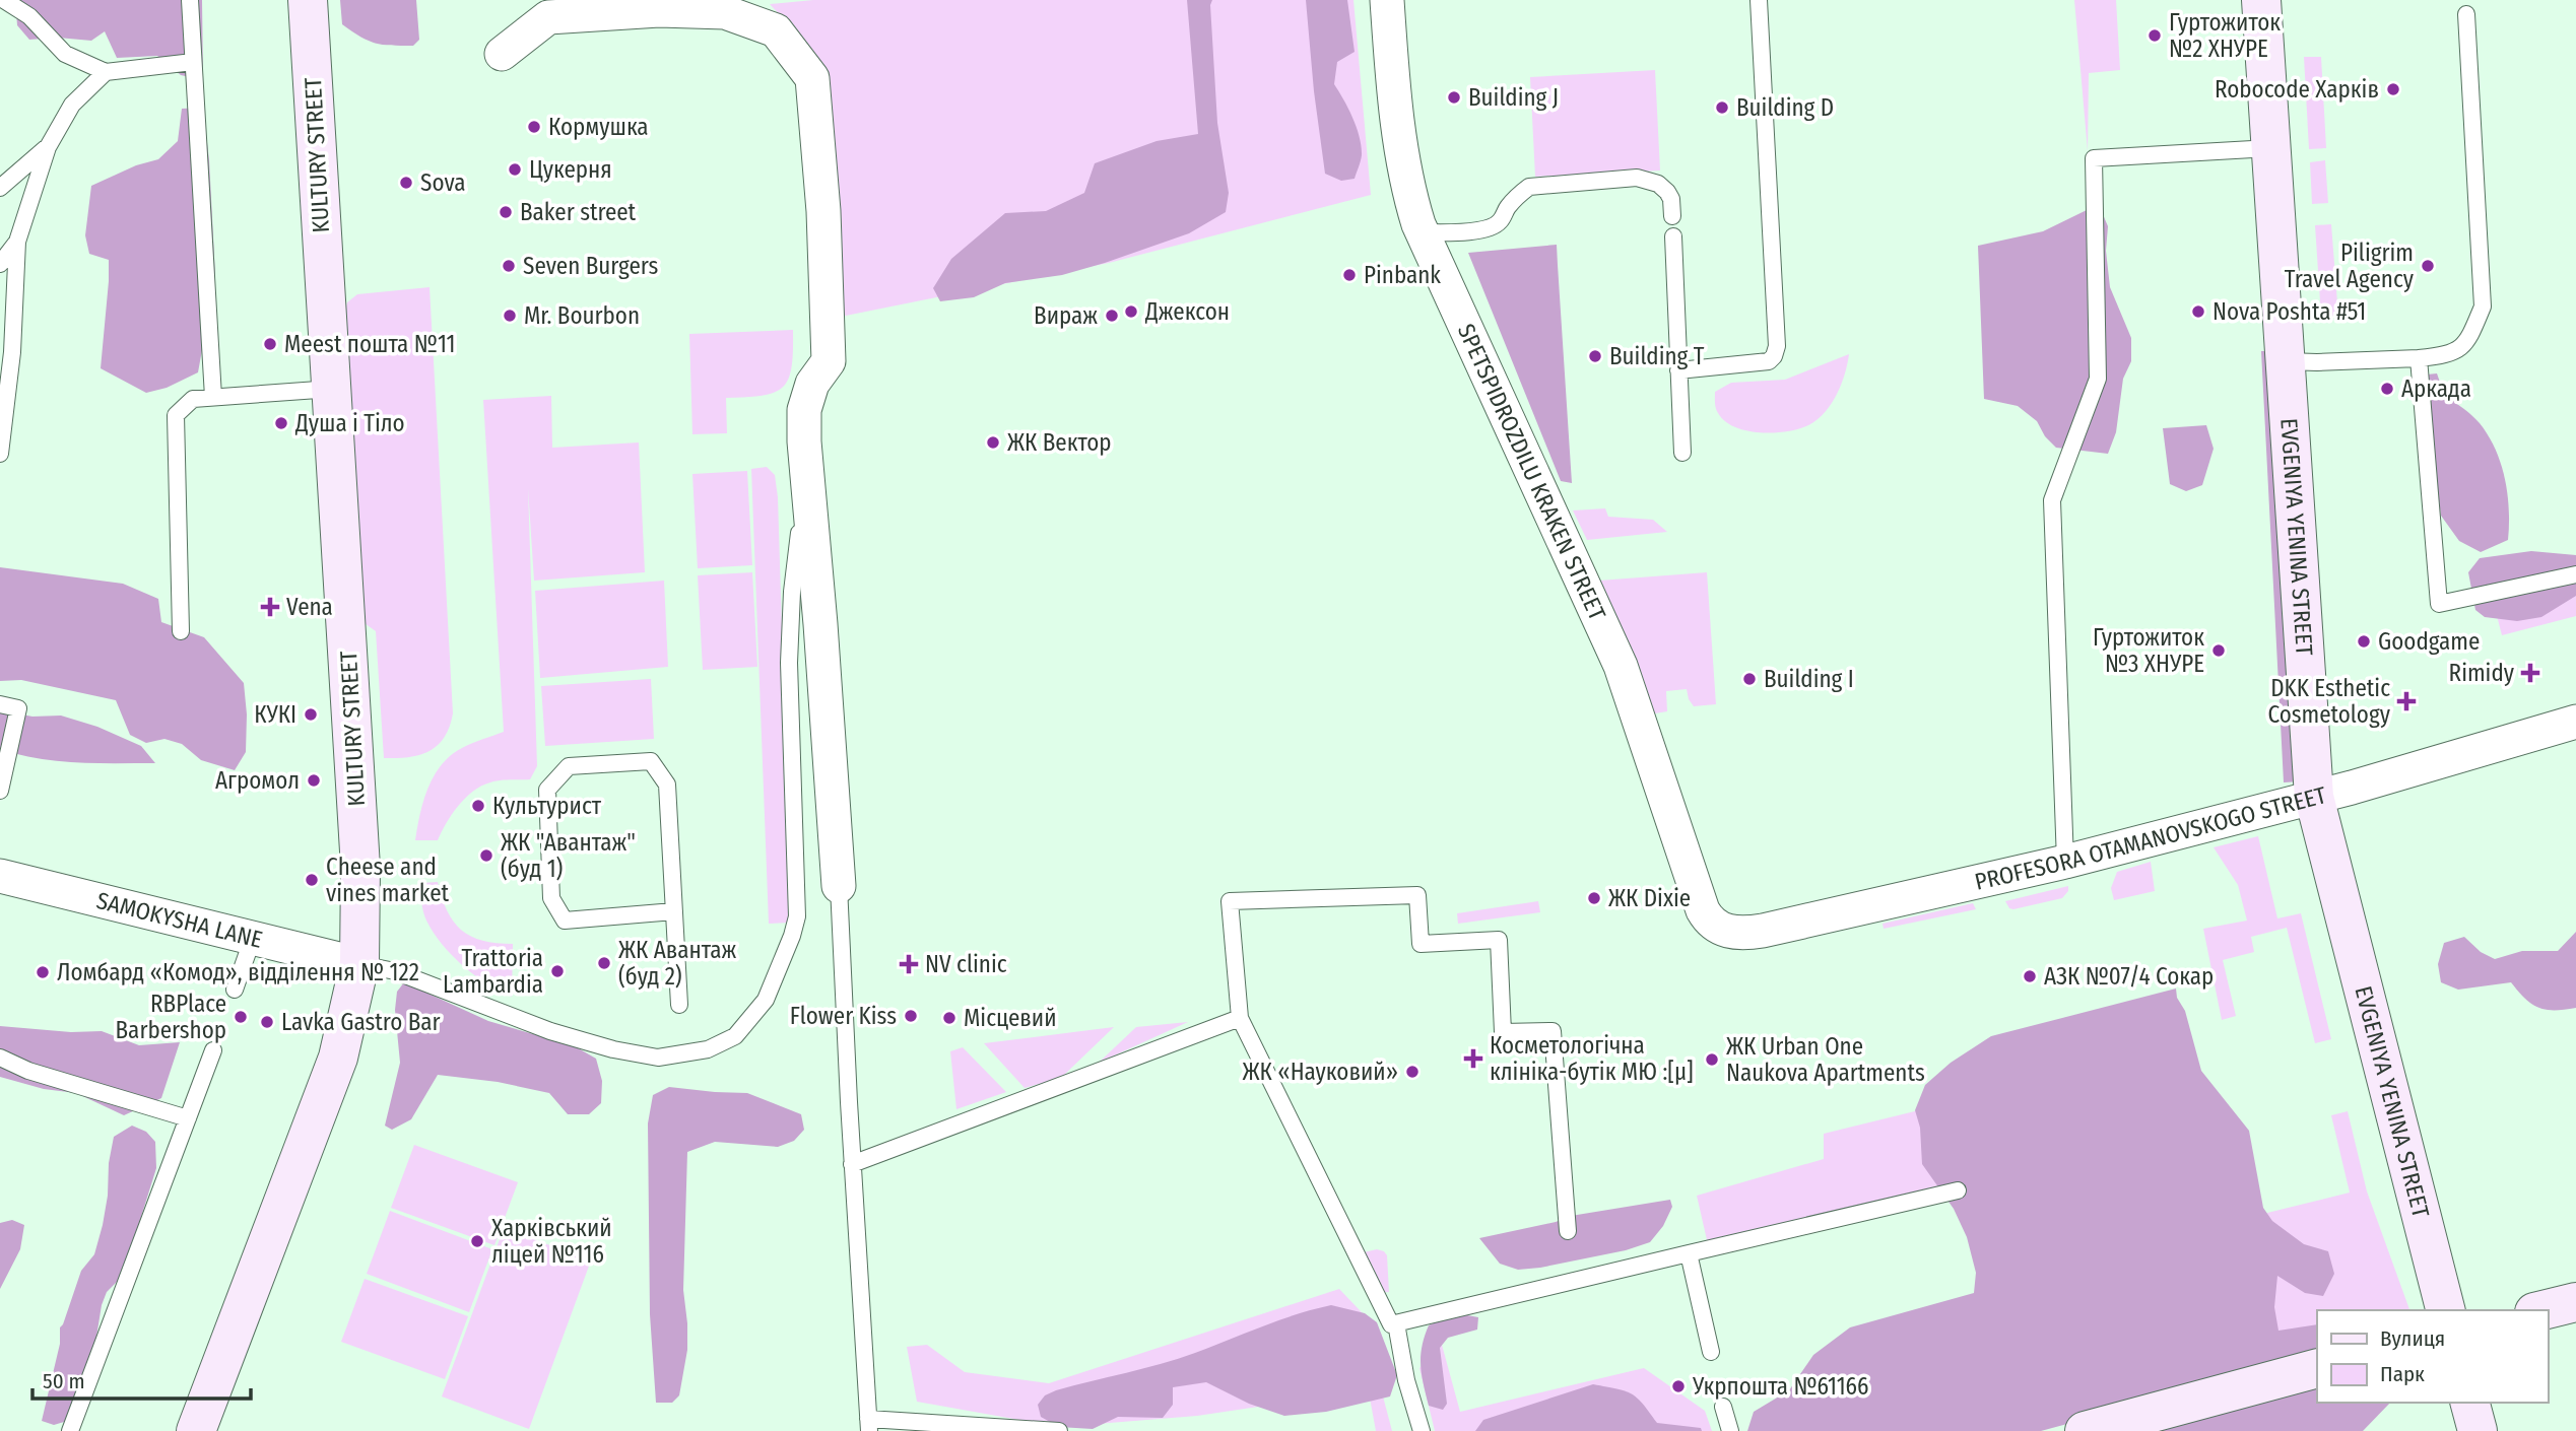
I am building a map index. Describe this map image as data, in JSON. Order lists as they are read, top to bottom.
{
  "streets": {
    "street": [
      "KULTURY STREET",
      "SPETSPIDROZDILU KRAKEN STREET",
      "EVGENIYA YENINA STREET",
      "PROFESORA OTAMANOVSKOGO STREET",
      "SAMOKYSHA LANE"
    ]
  },
  "crossings": [
    ["KULTURY STREET", "SAMOKYSHA LANE"],
    ["SPETSPIDROZDILU KRAKEN STREET", "PROFESORA OTAMANOVSKOGO STREET"],
    ["EVGENIYA YENINA STREET", "PROFESORA OTAMANOVSKOGO STREET"]
  ],
  "places": {
    "other": [
      "Гуртожиток №2 ХНУРЕ",
      "Robocode Харків",
      "Building J",
      "Building D",
      "Кормушка",
      "Цукерня",
      "Sova",
      "Baker street",
      "Seven Burgers",
      "Piligrim Travel Agency",
      "Pinbank",
      "Джексон",
      "Nova Poshta #51",
      "Mr. Bourbon",
      "Вираж",
      "Meest пошта №11",
      "Building T",
      "Аркада",
      "Душа і Тіло",
      "ЖК Вектор",
      "Goodgame",
      "Гуртожиток №3 ХНУРЕ",
      "Building І",
      "КУКІ",
      "Агромол",
      "Культурист",
      "ЖК \"Авантаж\" (буд 1)",
      "Сheese and vines market",
      "ЖК Dixie",
      "ЖК Авантаж (буд 2)",
      "Trattoria Lambardia",
      "Ломбард «Комод», відділення № 122",
      "АЗК №07/4 Сокар",
      "Flower Kiss",
      "RBPlace Barbershop",
      "Місцевий",
      "Lavka Gastro Bar",
      "ЖК Urban One Naukova Apartments",
      "ЖК «Науковий»",
      "Харківський ліцей №116",
      "Укрпошта №61166"
    ],
    "health": [
      "Vena",
      "Rimidy",
      "DKK Esthetic Cosmetology",
      "NV clinic",
      "Косметологічна клініка-бутік МЮ :[μ]"
    ]
  },
  "legend": ["Вулиця", "Парк"],
  "scale_bar": "50 m"
}
